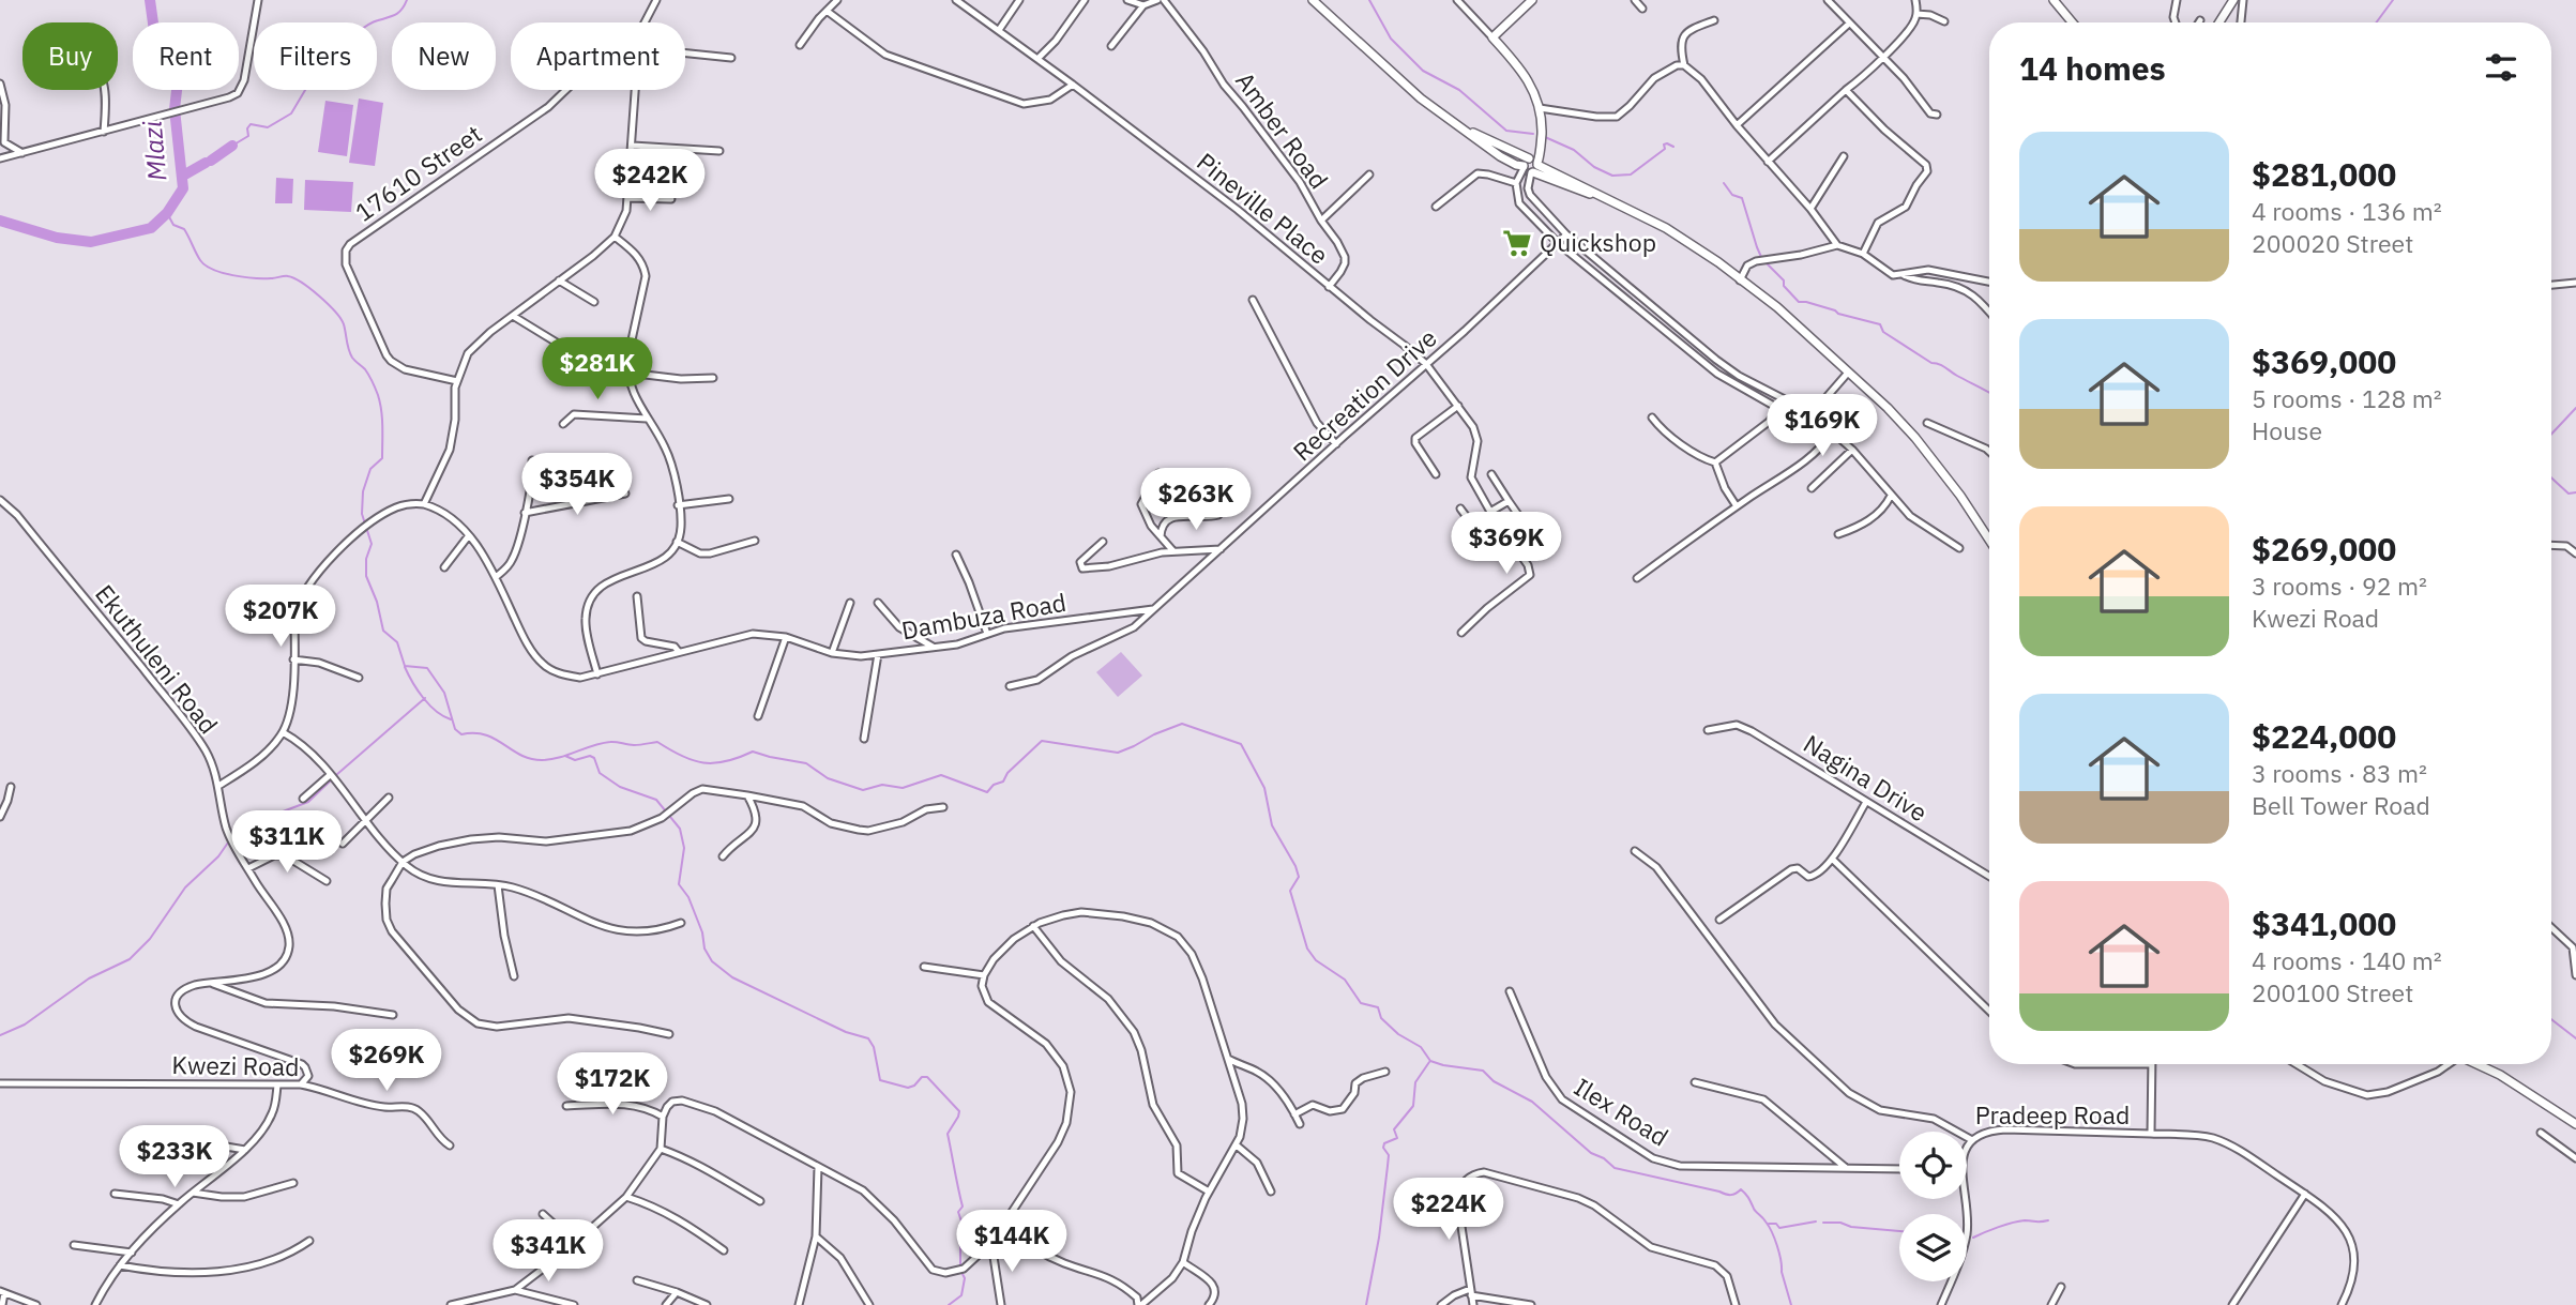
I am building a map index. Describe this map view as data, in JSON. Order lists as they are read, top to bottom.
{
  "streets": {
    "street": [
      "Amber Road",
      "17610 Street",
      "Pineville Place",
      "Recreation Drive",
      "Dambuza Road",
      "Ekuthuleni Road",
      "Nagina Drive",
      "Kwezi Road",
      "Ilex Road",
      "Pradeep Road"
    ]
  },
  "crossings": [
    ["Amber Road", "Pineville Place"],
    ["Pineville Place", "Recreation Drive"],
    ["Recreation Drive", "Dambuza Road"],
    ["Ekuthuleni Road", "Kwezi Road"]
  ],
  "water": ["Mlazi"],
  "places": {
    "supermarket": ["Quickshop"]
  },
  "page": {
    "chip": [
      "Buy",
      "Rent",
      "Filters",
      "New",
      "Apartment"
    ],
    "heading": "14 homes",
    "list": [
      {
        "name": "$281,000",
        "note": "4 rooms · 136 m² · 200020 Street"
      },
      {
        "name": "$369,000",
        "note": "5 rooms · 128 m² · House"
      },
      {
        "name": "$269,000",
        "note": "3 rooms · 92 m² · Kwezi Road"
      },
      {
        "name": "$224,000",
        "note": "3 rooms · 83 m² · Bell Tower Road"
      },
      {
        "name": "$341,000",
        "note": "4 rooms · 140 m² · 200100 Street"
      }
    ],
    "price": [
      "$242K",
      "$281K",
      "$169K",
      "$354K",
      "$263K",
      "$369K",
      "$207K",
      "$311K",
      "$269K",
      "$172K",
      "$233K",
      "$224K",
      "$144K",
      "$341K"
    ]
  }
}
